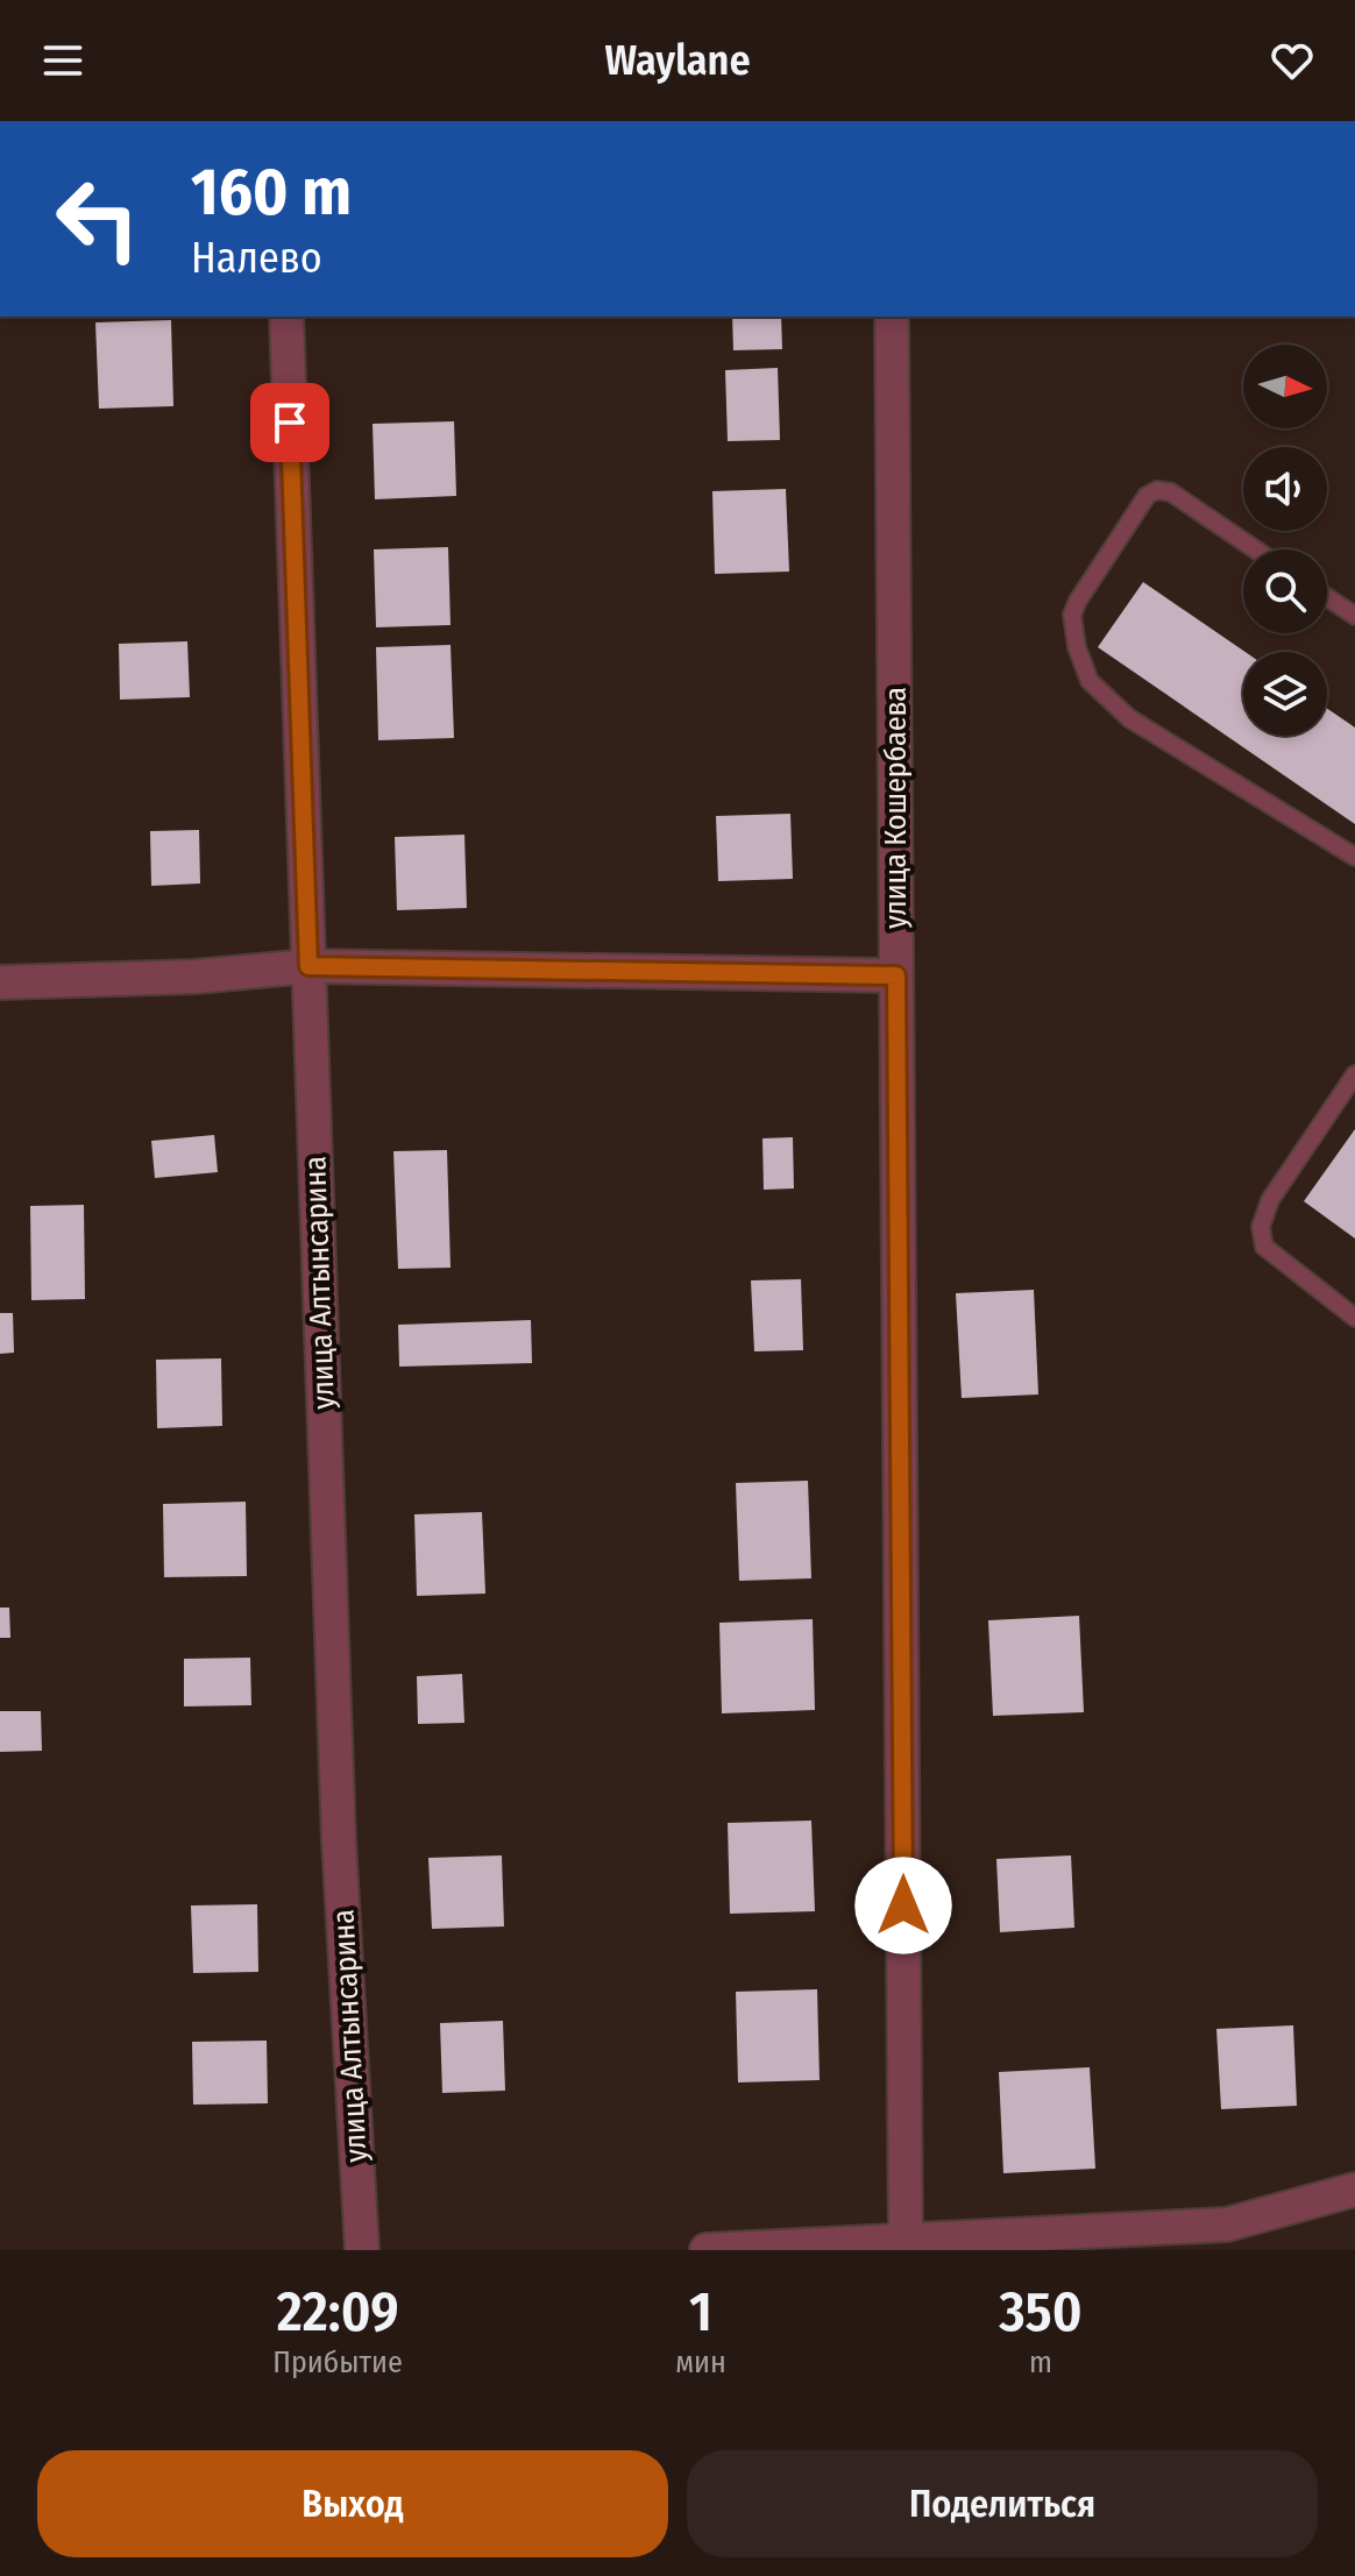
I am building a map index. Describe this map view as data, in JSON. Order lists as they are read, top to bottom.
{
  "streets": {
    "street": ["улица Кошербаева", "улица Алтынсарина"]
  },
  "north": "right",
  "page": {
    "header": "Waylane",
    "turn": ["160 m", "Налево"],
    "eta": [
      "22:09",
      "Прибытие",
      "1",
      "мин",
      "350",
      "m"
    ],
    "buttons": ["Выход", "Поделиться"]
  }
}
